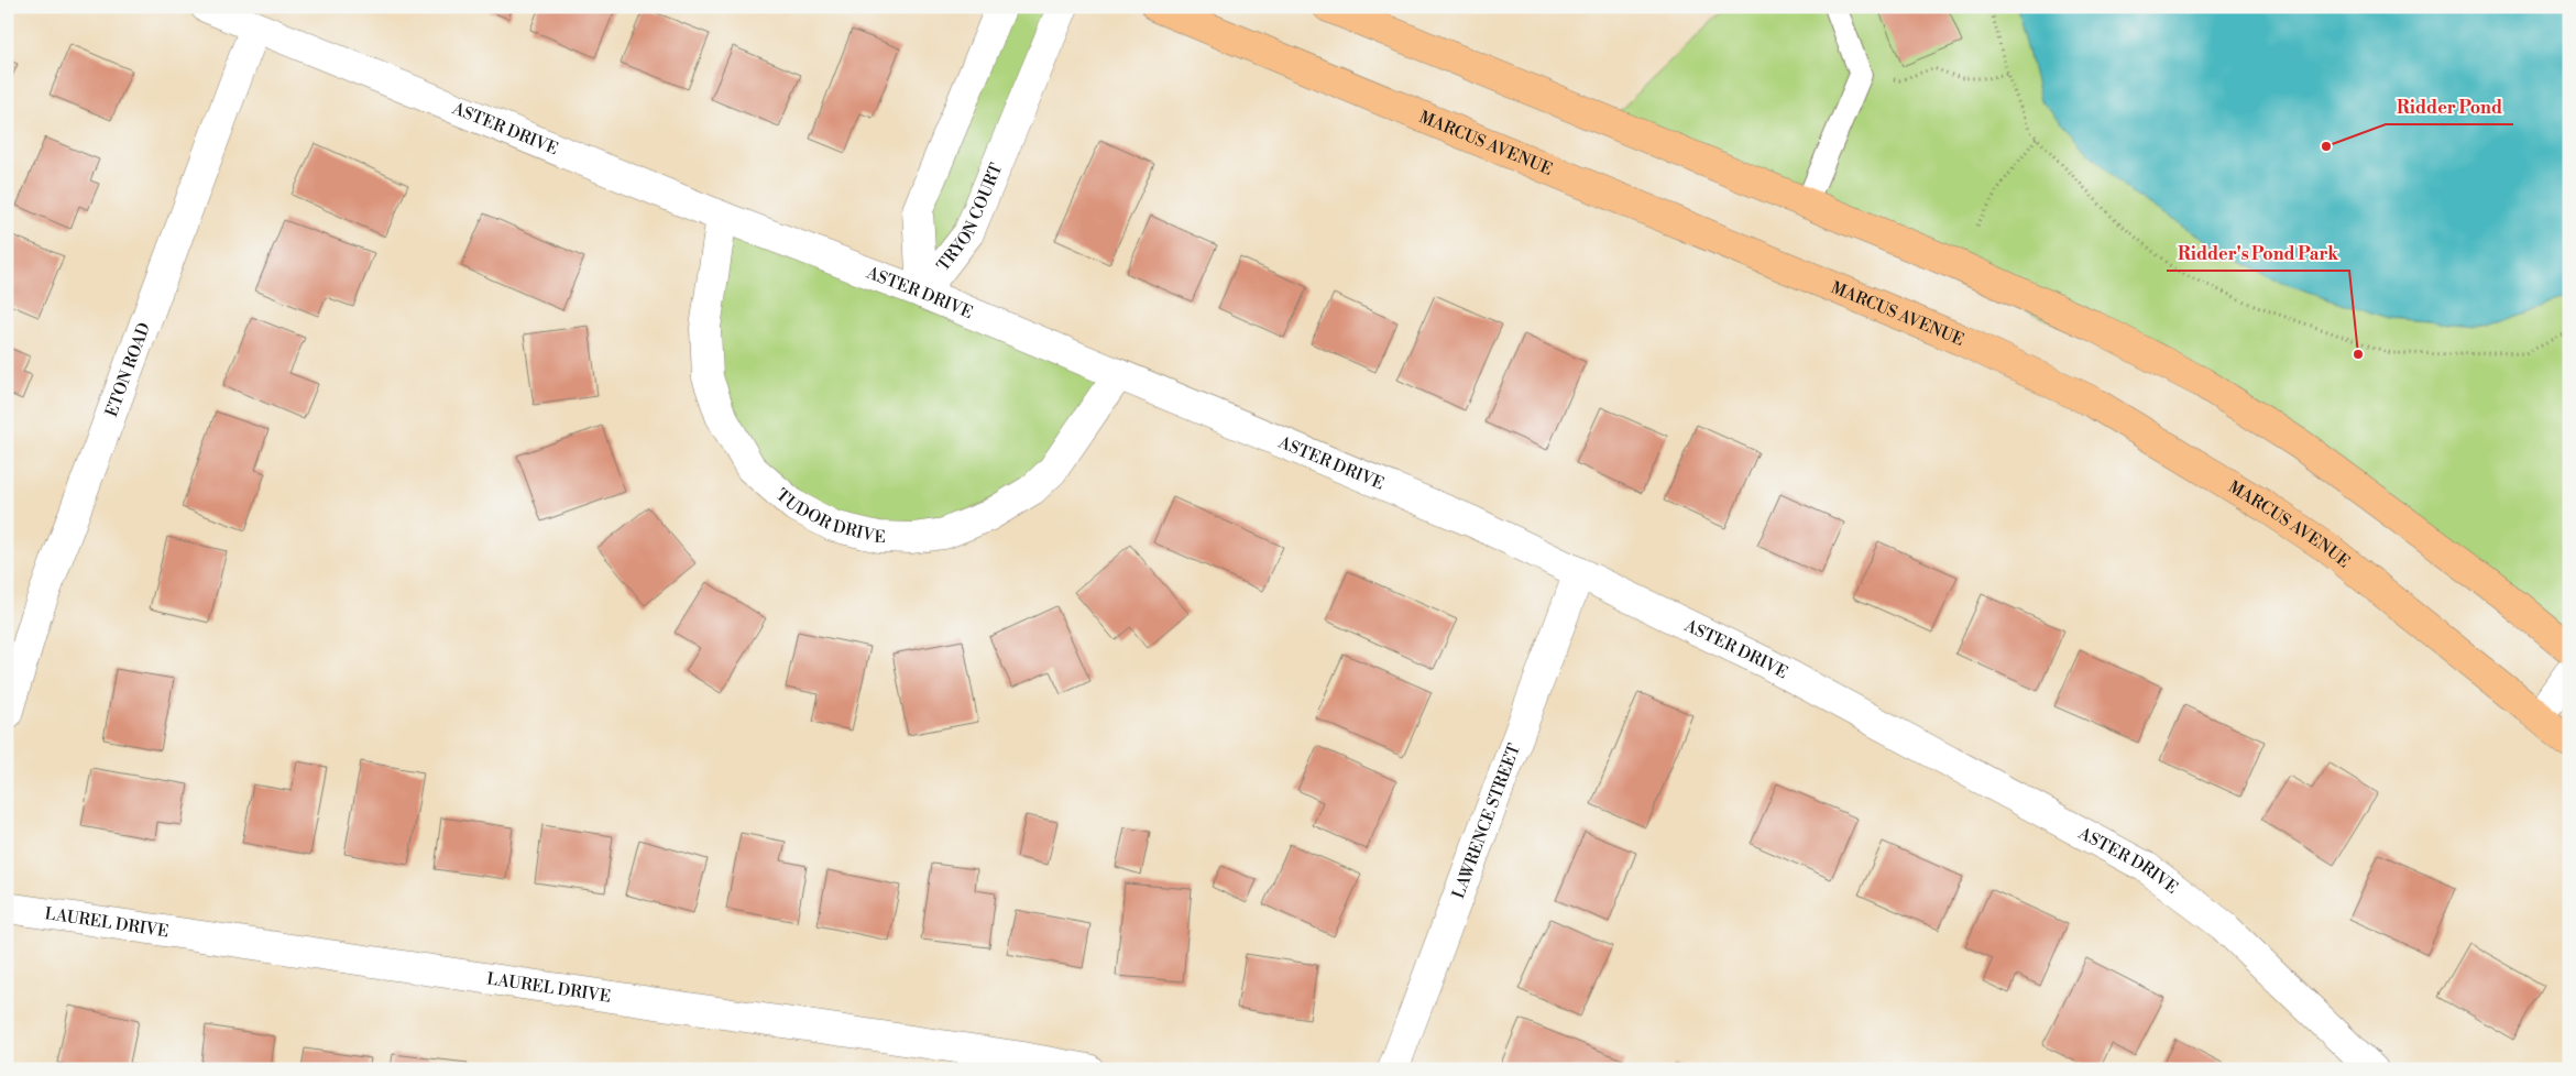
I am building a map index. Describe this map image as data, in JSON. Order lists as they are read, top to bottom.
{
  "streets": {
    "main road": ["MARCUS AVENUE"],
    "street": [
      "ASTER DRIVE",
      "TRYON COURT",
      "ETON ROAD",
      "TUDOR DRIVE",
      "LAWRENCE STREET",
      "LAUREL DRIVE"
    ]
  },
  "crossings": [
    ["ASTER DRIVE", "TRYON COURT"],
    ["ASTER DRIVE", "ETON ROAD"],
    ["ASTER DRIVE", "TUDOR DRIVE"],
    ["ASTER DRIVE", "LAWRENCE STREET"]
  ],
  "places": ["Ridder Pond", "Ridder's Pond Park"]
}
